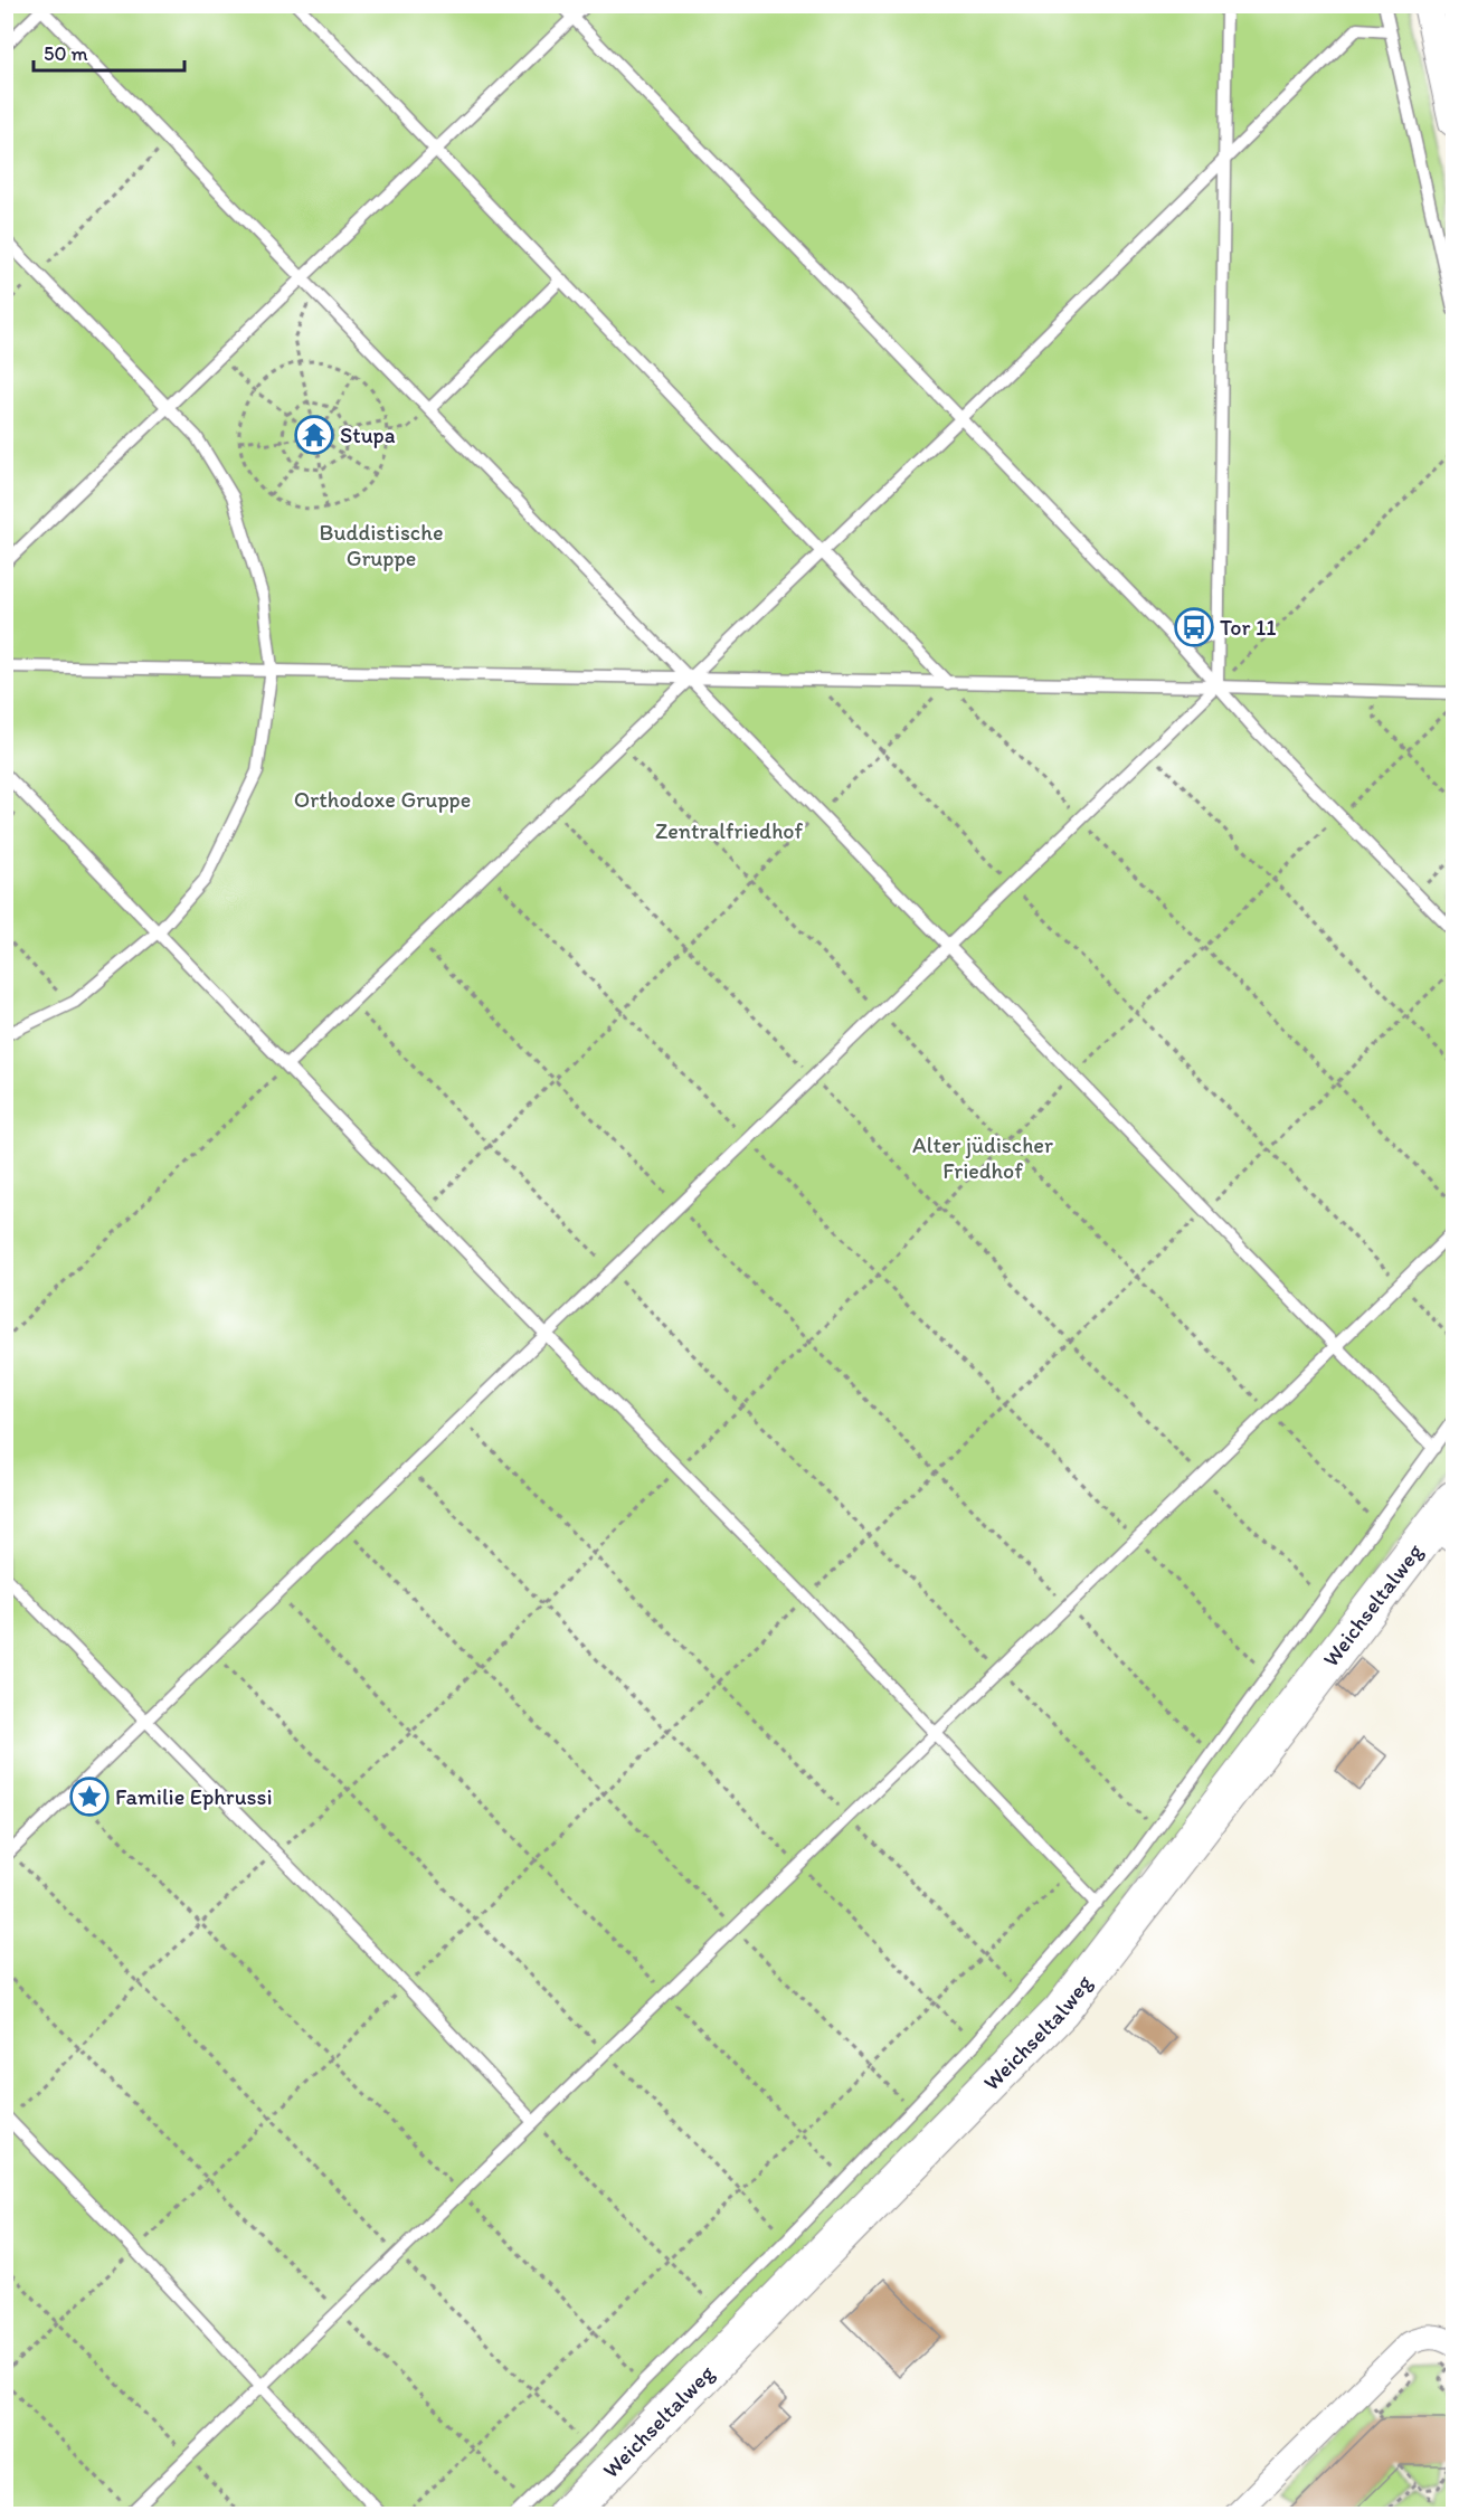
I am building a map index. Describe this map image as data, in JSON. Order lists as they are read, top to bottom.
{
  "streets": {
    "main road": ["Weichseltalweg"]
  },
  "parks": [
    "Buddistische Gruppe",
    "Orthodoxe Gruppe",
    "Zentralfriedhof",
    "Alter jüdischer Friedhof"
  ],
  "places": {
    "temple": ["Stupa"],
    "bus stop": ["Tor 11"],
    "place": ["Familie Ephrussi"]
  },
  "scale_bar": "50 m"
}
